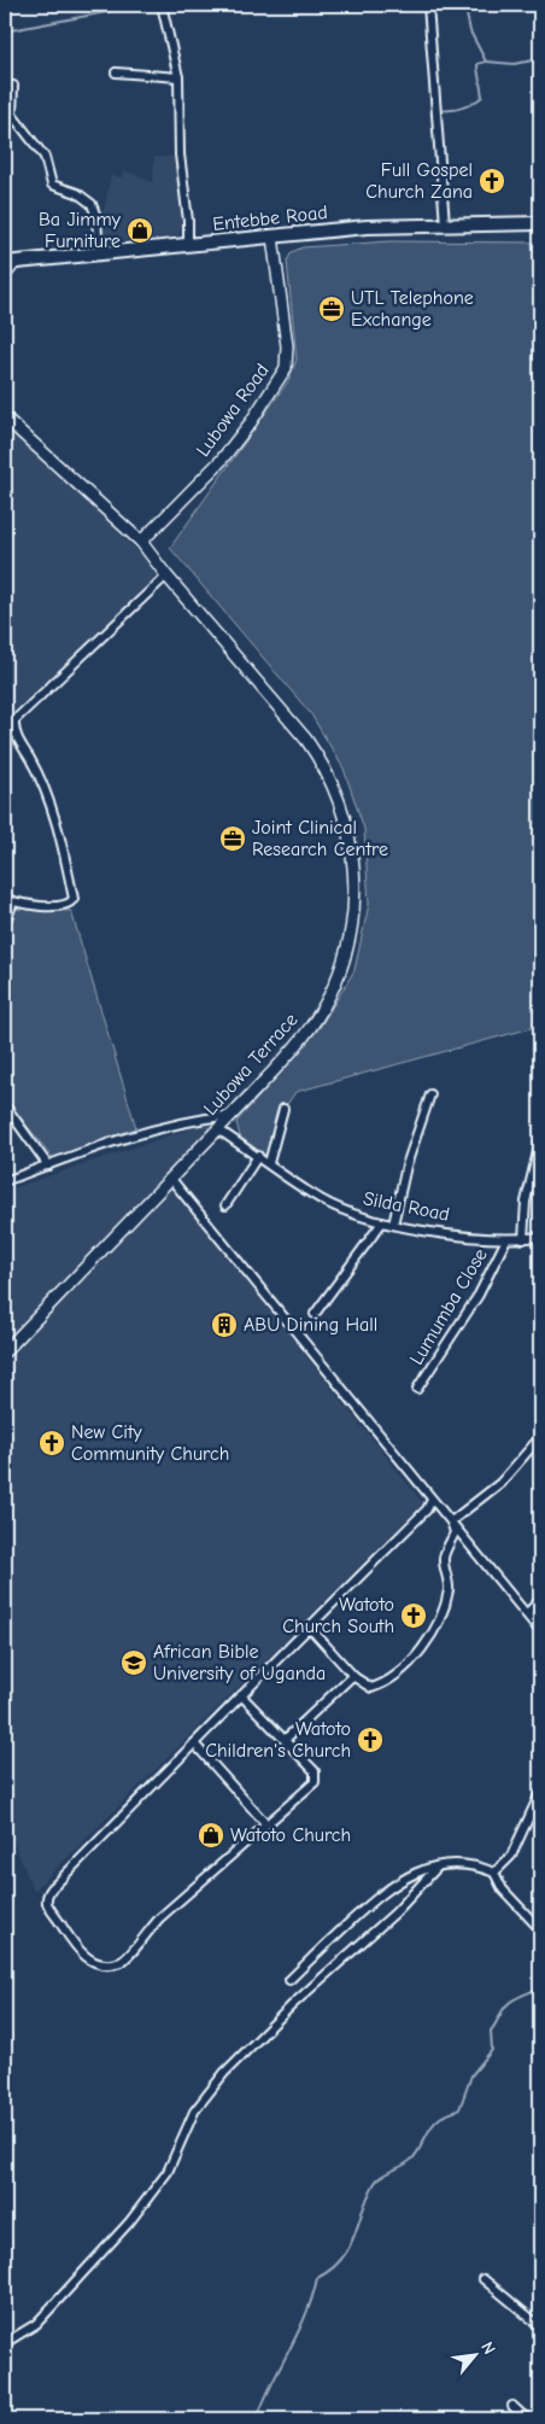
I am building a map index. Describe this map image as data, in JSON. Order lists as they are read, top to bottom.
{
  "streets": {
    "main road": ["Entebbe Road"],
    "street": [
      "Lubowa Road",
      "Lubowa Terrace",
      "Silda Road",
      "Lumumba Close"
    ]
  },
  "crossings": [
    ["Entebbe Road", "Lubowa Road"],
    ["Lubowa Road", "Lubowa Terrace"],
    ["Lubowa Terrace", "Silda Road"],
    ["Silda Road", "Lumumba Close"]
  ],
  "places": {
    "church": [
      "Full Gospel Church Zana",
      "New City Community Church",
      "Watoto Church South",
      "Watoto Children's Church"
    ],
    "shop": ["Ba Jimmy Furniture", "Watoto Church"],
    "office": ["UTL Telephone Exchange", "Joint Clinical Research Centre"],
    "building": ["ABU Dining Hall"],
    "school or university": ["African Bible University of Uganda"]
  },
  "north": "top right"
}
